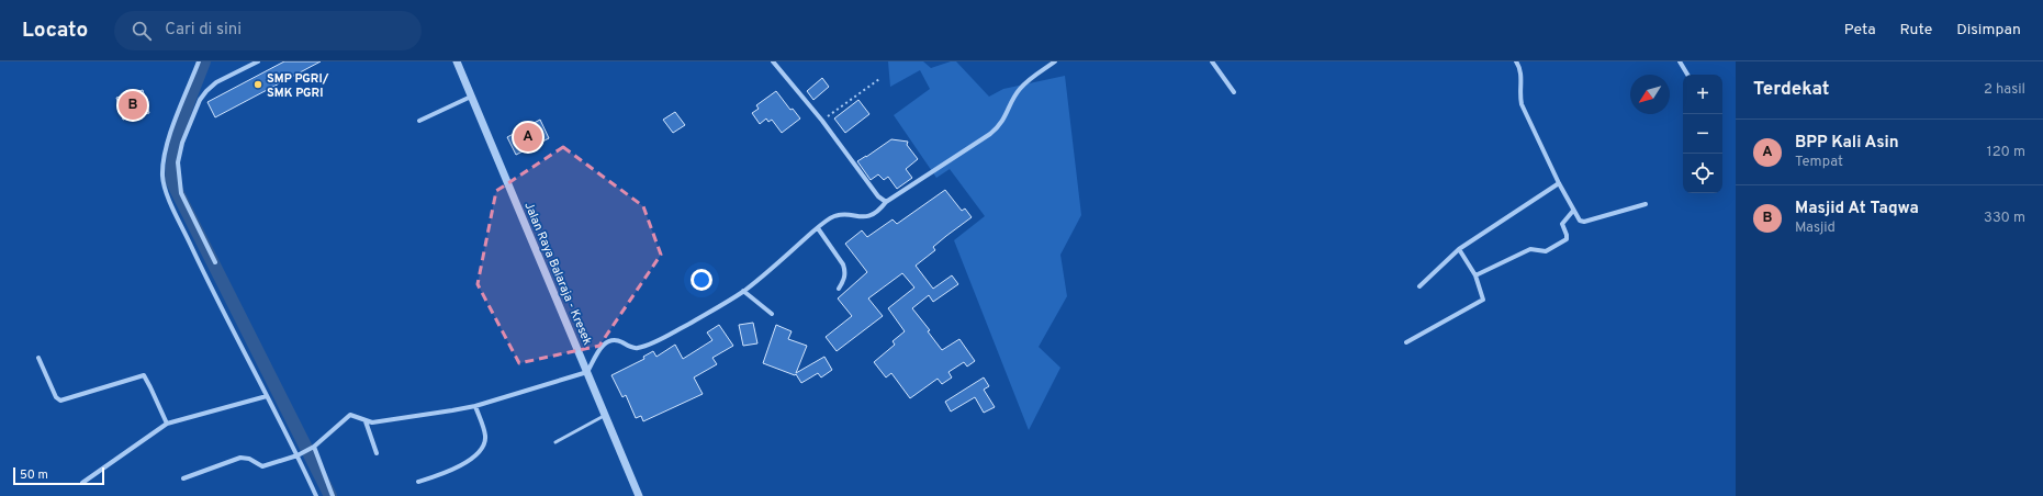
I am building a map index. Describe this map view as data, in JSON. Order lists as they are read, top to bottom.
{
  "streets": {
    "street": ["Jalan Raya Balaraja - Kresek"]
  },
  "places": ["SMP PGRI/ SMK PGRI"],
  "scale_bar": "50 m",
  "north": "bottom left",
  "page": {
    "header": "Locato",
    "search": "Cari di sini",
    "nav": ["Peta", "Rute", "Disimpan"],
    "heading": ["Terdekat", "2 hasil"],
    "map_buttons": ["+", "−"],
    "pins": ["B", "A"],
    "list": [
      {
        "mark": "A",
        "name": "BPP Kali Asin",
        "note": "Tempat",
        "value": "120 m"
      },
      {
        "mark": "B",
        "name": "Masjid At Taqwa",
        "note": "Masjid",
        "value": "330 m"
      }
    ],
    "scale": "50 m"
  }
}
